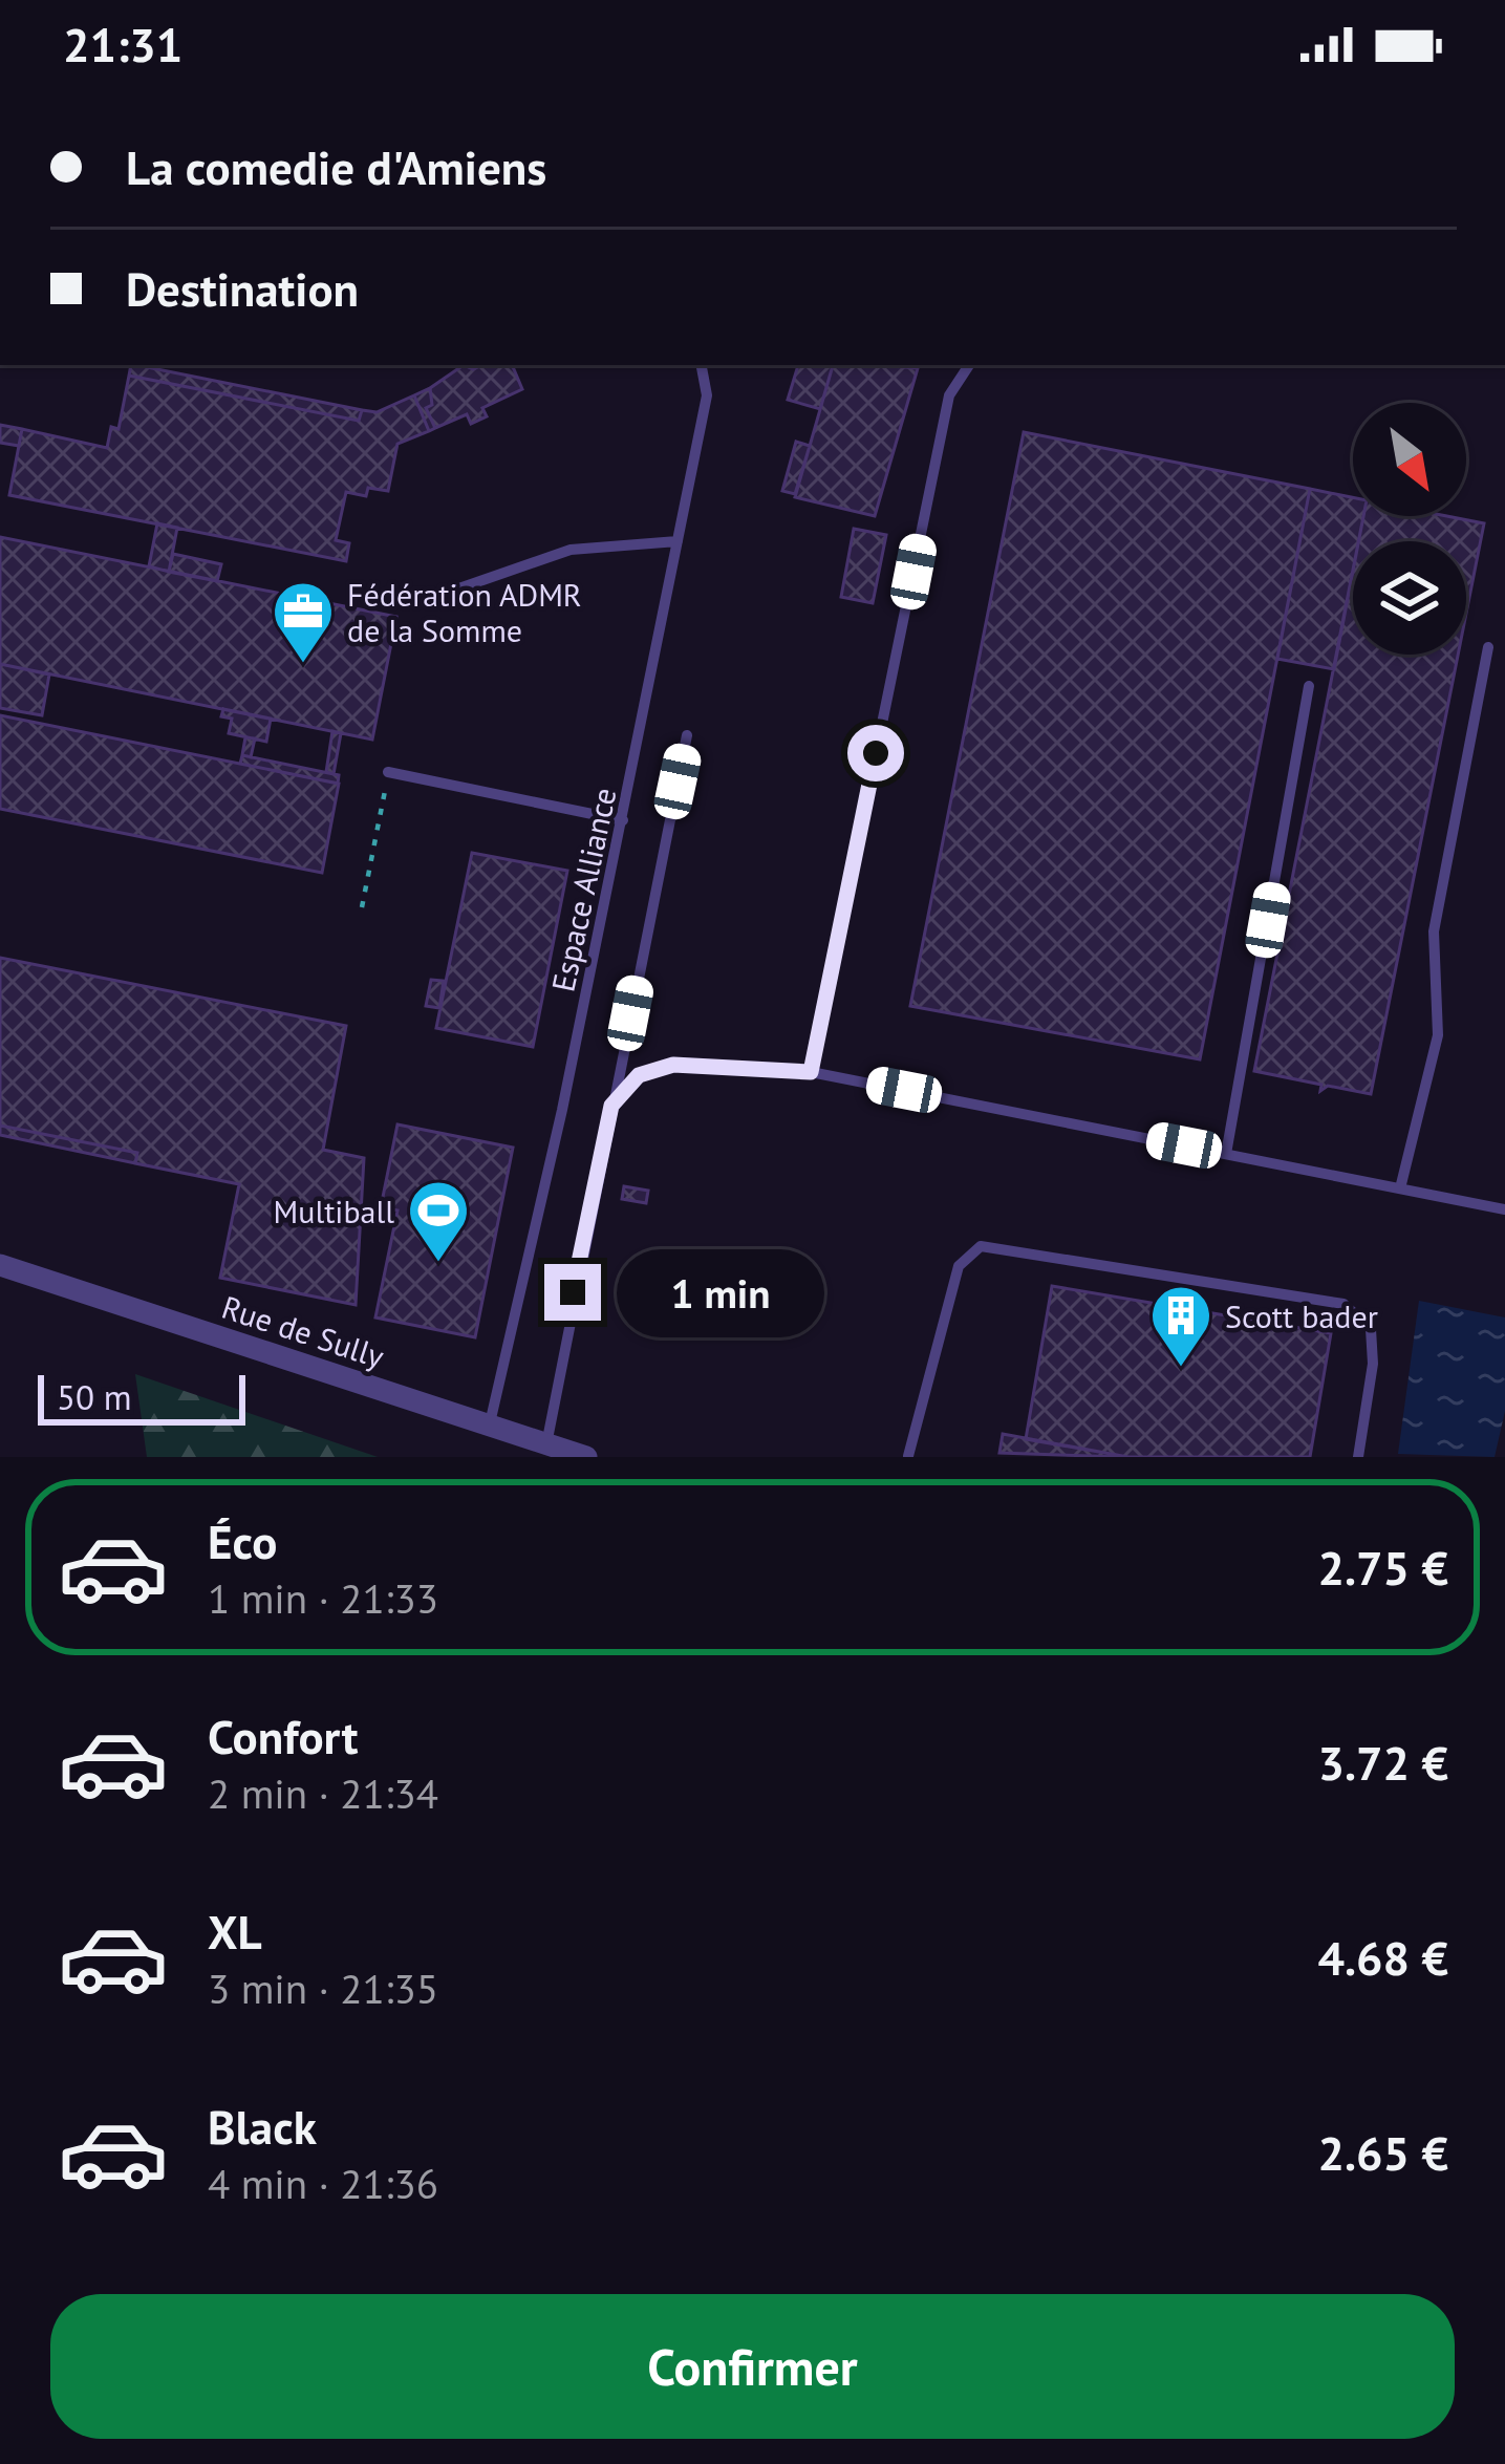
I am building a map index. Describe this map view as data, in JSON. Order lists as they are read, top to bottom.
{
  "streets": {
    "street": ["Rue de Sully"],
    "lane": ["Espace Alliance"]
  },
  "crossings": [
    ["Espace Alliance", "Rue de Sully"]
  ],
  "places": {
    "office": ["Fédération ADMR de la Somme"],
    "sports": ["Multiball"],
    "building": ["Scott bader"]
  },
  "scale_bar": "50 m",
  "north": "bottom right",
  "page": {
    "status": "21:31",
    "banner": ["La comedie d'Amiens", "Destination"],
    "bubble": "1 min",
    "scale": "50 m",
    "list": [
      {
        "name": "Éco",
        "note": "1 min · 21:33",
        "value": "2.75 €"
      },
      {
        "name": "Confort",
        "note": "2 min · 21:34",
        "value": "3.72 €"
      },
      {
        "name": "XL",
        "note": "3 min · 21:35",
        "value": "4.68 €"
      },
      {
        "name": "Black",
        "note": "4 min · 21:36",
        "value": "2.65 €"
      }
    ],
    "buttons": "Confirmer"
  }
}
